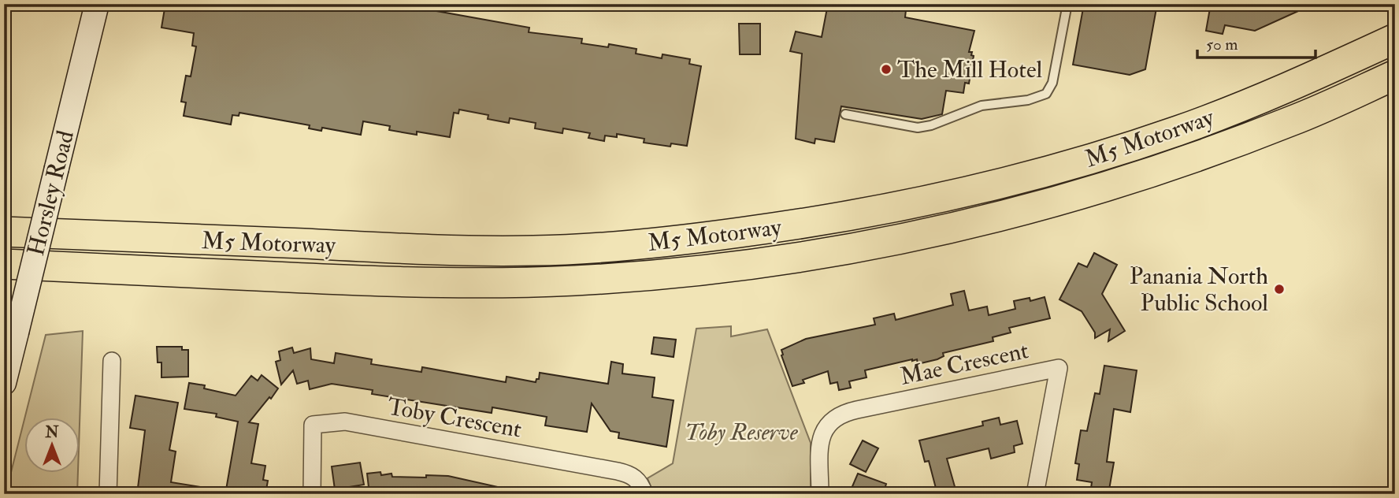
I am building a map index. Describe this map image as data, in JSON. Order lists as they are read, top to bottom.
{
  "streets": {
    "highway": ["M5 Motorway"],
    "main road": ["Horsley Road"],
    "street": ["Mae Crescent", "Toby Crescent"]
  },
  "parks": ["Toby Reserve"],
  "places": ["The Mill Hotel", "Panania North Public School"],
  "scale_bar": "50 m",
  "north": "top"
}
